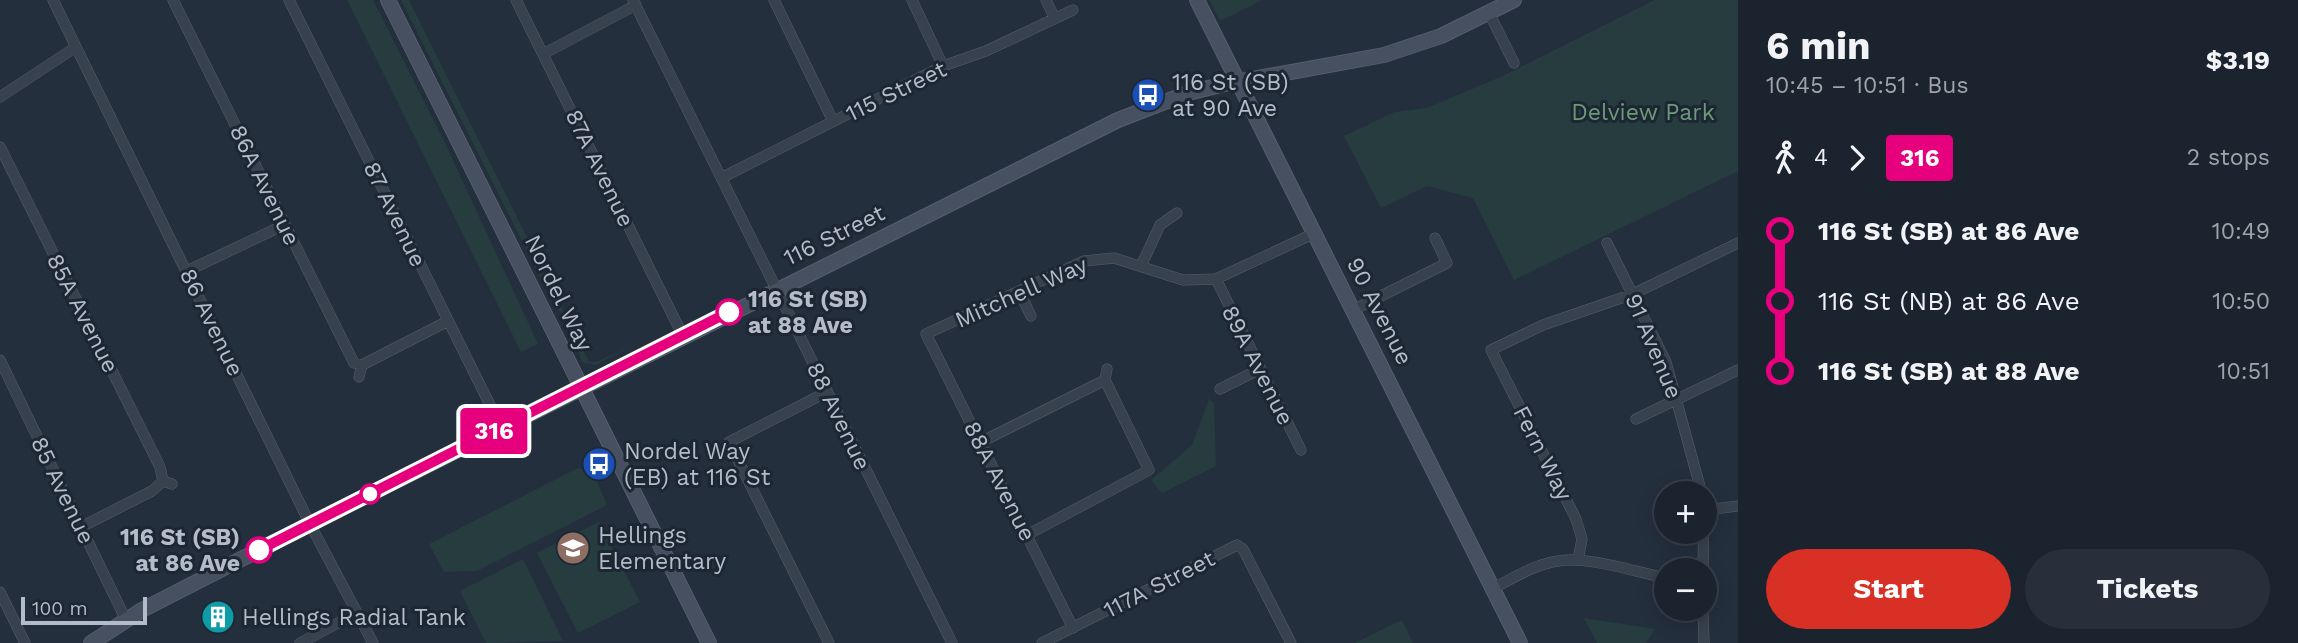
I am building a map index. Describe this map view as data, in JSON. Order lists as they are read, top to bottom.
{
  "streets": {
    "street": [
      "115 Street",
      "87A Avenue",
      "86A Avenue",
      "87 Avenue",
      "116 Street",
      "Mitchell Way",
      "Nordel Way",
      "90 Avenue",
      "85A Avenue",
      "86 Avenue",
      "91 Avenue",
      "89A Avenue",
      "88 Avenue",
      "Fern Way",
      "88A Avenue",
      "85 Avenue",
      "117A Street"
    ]
  },
  "crossings": [
    ["115 Street", "88 Avenue"],
    ["87A Avenue", "116 Street"],
    ["87 Avenue", "116 Street"],
    ["116 Street", "Nordel Way"],
    ["116 Street", "90 Avenue"],
    ["116 Street", "86 Avenue"],
    ["116 Street", "88 Avenue"],
    ["116 Street", "85 Avenue"],
    ["Mitchell Way", "90 Avenue"],
    ["Mitchell Way", "89A Avenue"],
    ["Mitchell Way", "88A Avenue"],
    ["85A Avenue", "85 Avenue"],
    ["91 Avenue", "Fern Way"],
    ["88A Avenue", "117A Street"]
  ],
  "parks": ["Delview Park"],
  "places": {
    "bus stop": ["116 St (SB) at 90 Ave", "Nordel Way (EB) at 116 St"],
    "other": ["116 St (SB) at 88 Ave", "116 St (SB) at 86 Ave"],
    "school or university": ["Hellings Elementary"],
    "building": ["Hellings Radial Tank"]
  },
  "lines": ["bus line 316"],
  "scale_bar": "100 m",
  "page": {
    "on_map": "316",
    "heading": ["6 min", "10:45 – 10:51 · Bus", "$3.19"],
    "legs": ["4", "316", "2 stops"],
    "list": [
      {
        "name": "116 St (SB) at 86 Ave",
        "value": "10:49"
      },
      {
        "name": "116 St (NB) at 86 Ave",
        "value": "10:50"
      },
      {
        "name": "116 St (SB) at 88 Ave",
        "value": "10:51"
      }
    ],
    "map_buttons": ["+", "−"],
    "buttons": ["Start", "Tickets"],
    "scale": "100 m"
  }
}
